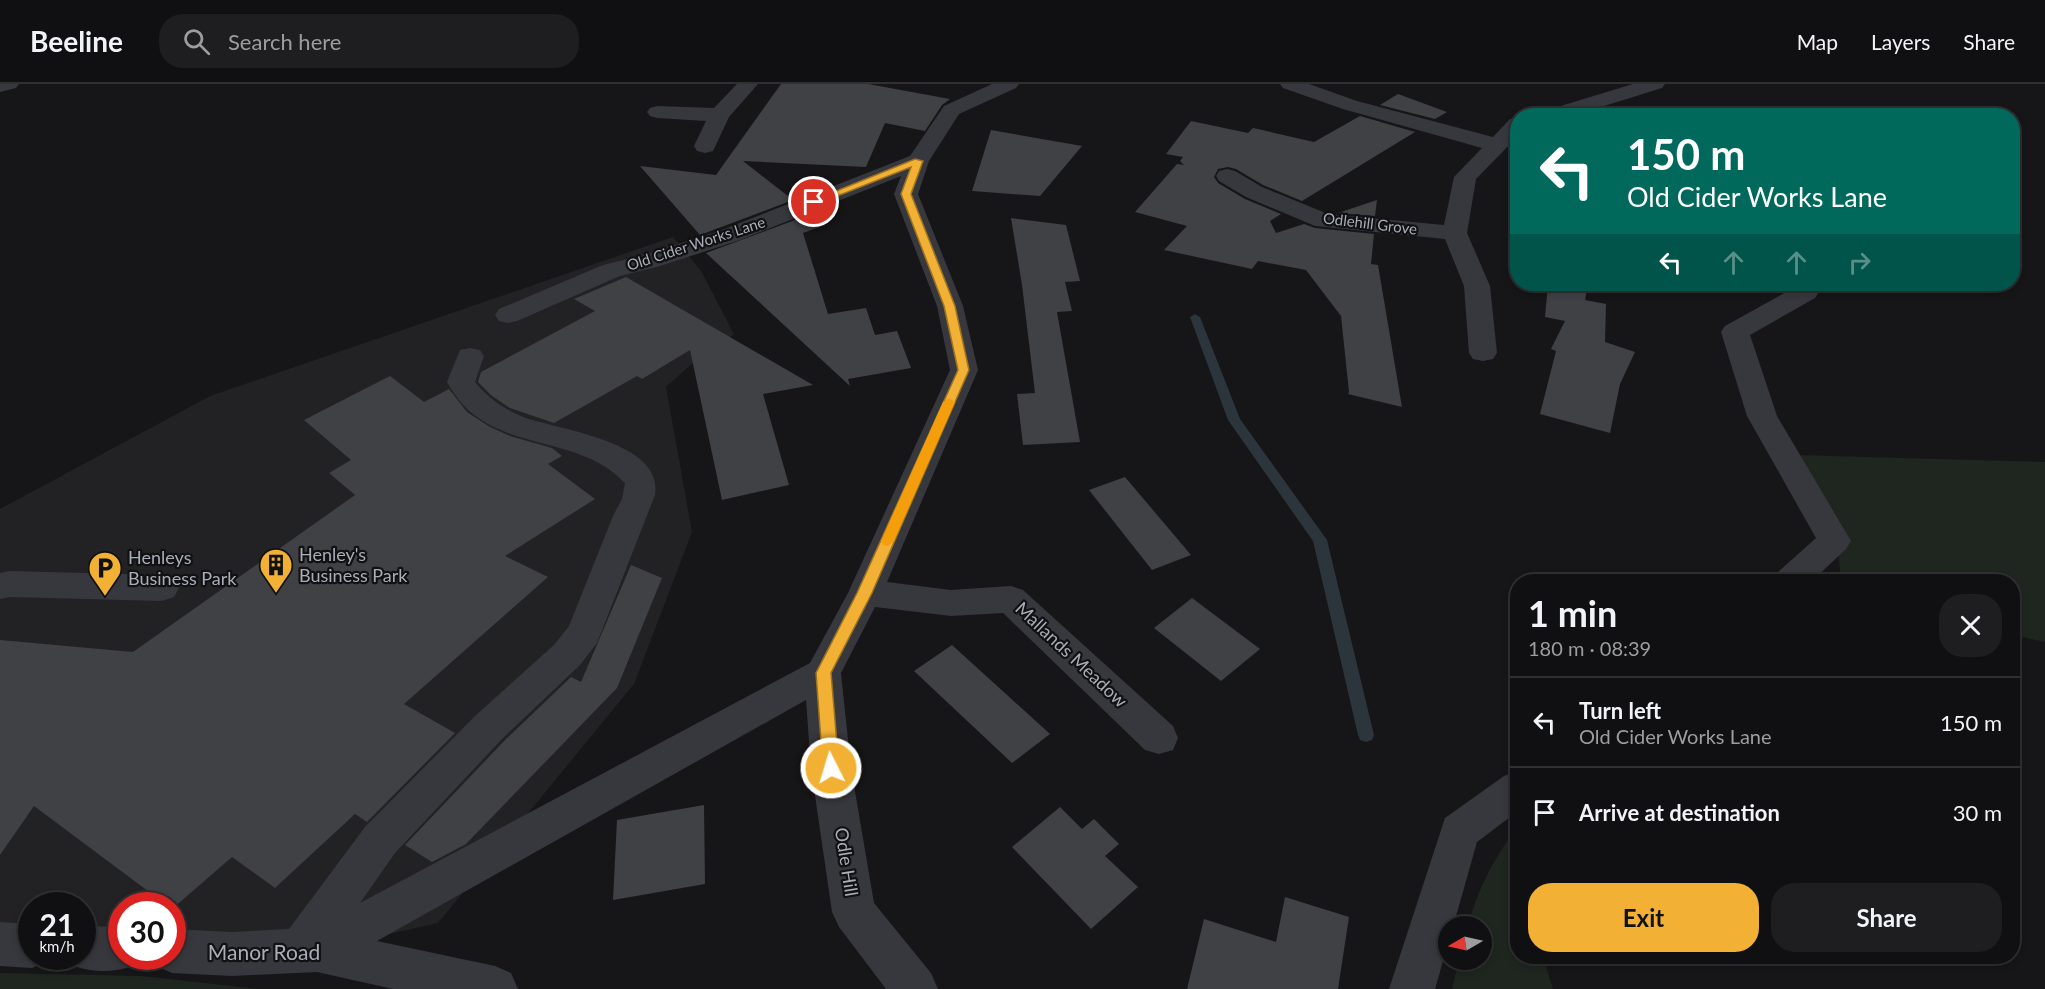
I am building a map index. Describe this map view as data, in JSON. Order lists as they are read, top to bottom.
{
  "streets": {
    "street": [
      "Odlehill Grove",
      "Old Cider Works Lane",
      "Mallands Meadow",
      "Odle Hill",
      "Manor Road"
    ]
  },
  "places": {
    "building": ["Henley's Business Park"],
    "parking": ["Henleys Business Park"]
  },
  "north": "left",
  "page": {
    "header": "Beeline",
    "search": "Search here",
    "nav": ["Map", "Layers", "Share"],
    "turn": ["150 m", "Old Cider Works Lane"],
    "heading": ["1 min", "180 m · 08:39"],
    "list": [
      {
        "name": "Turn left",
        "note": "Old Cider Works Lane",
        "value": "150 m"
      },
      {
        "name": "Arrive at destination",
        "value": "30 m"
      }
    ],
    "buttons": ["Exit", "Share"],
    "speed": "21 km/h",
    "limit": "30"
  }
}
